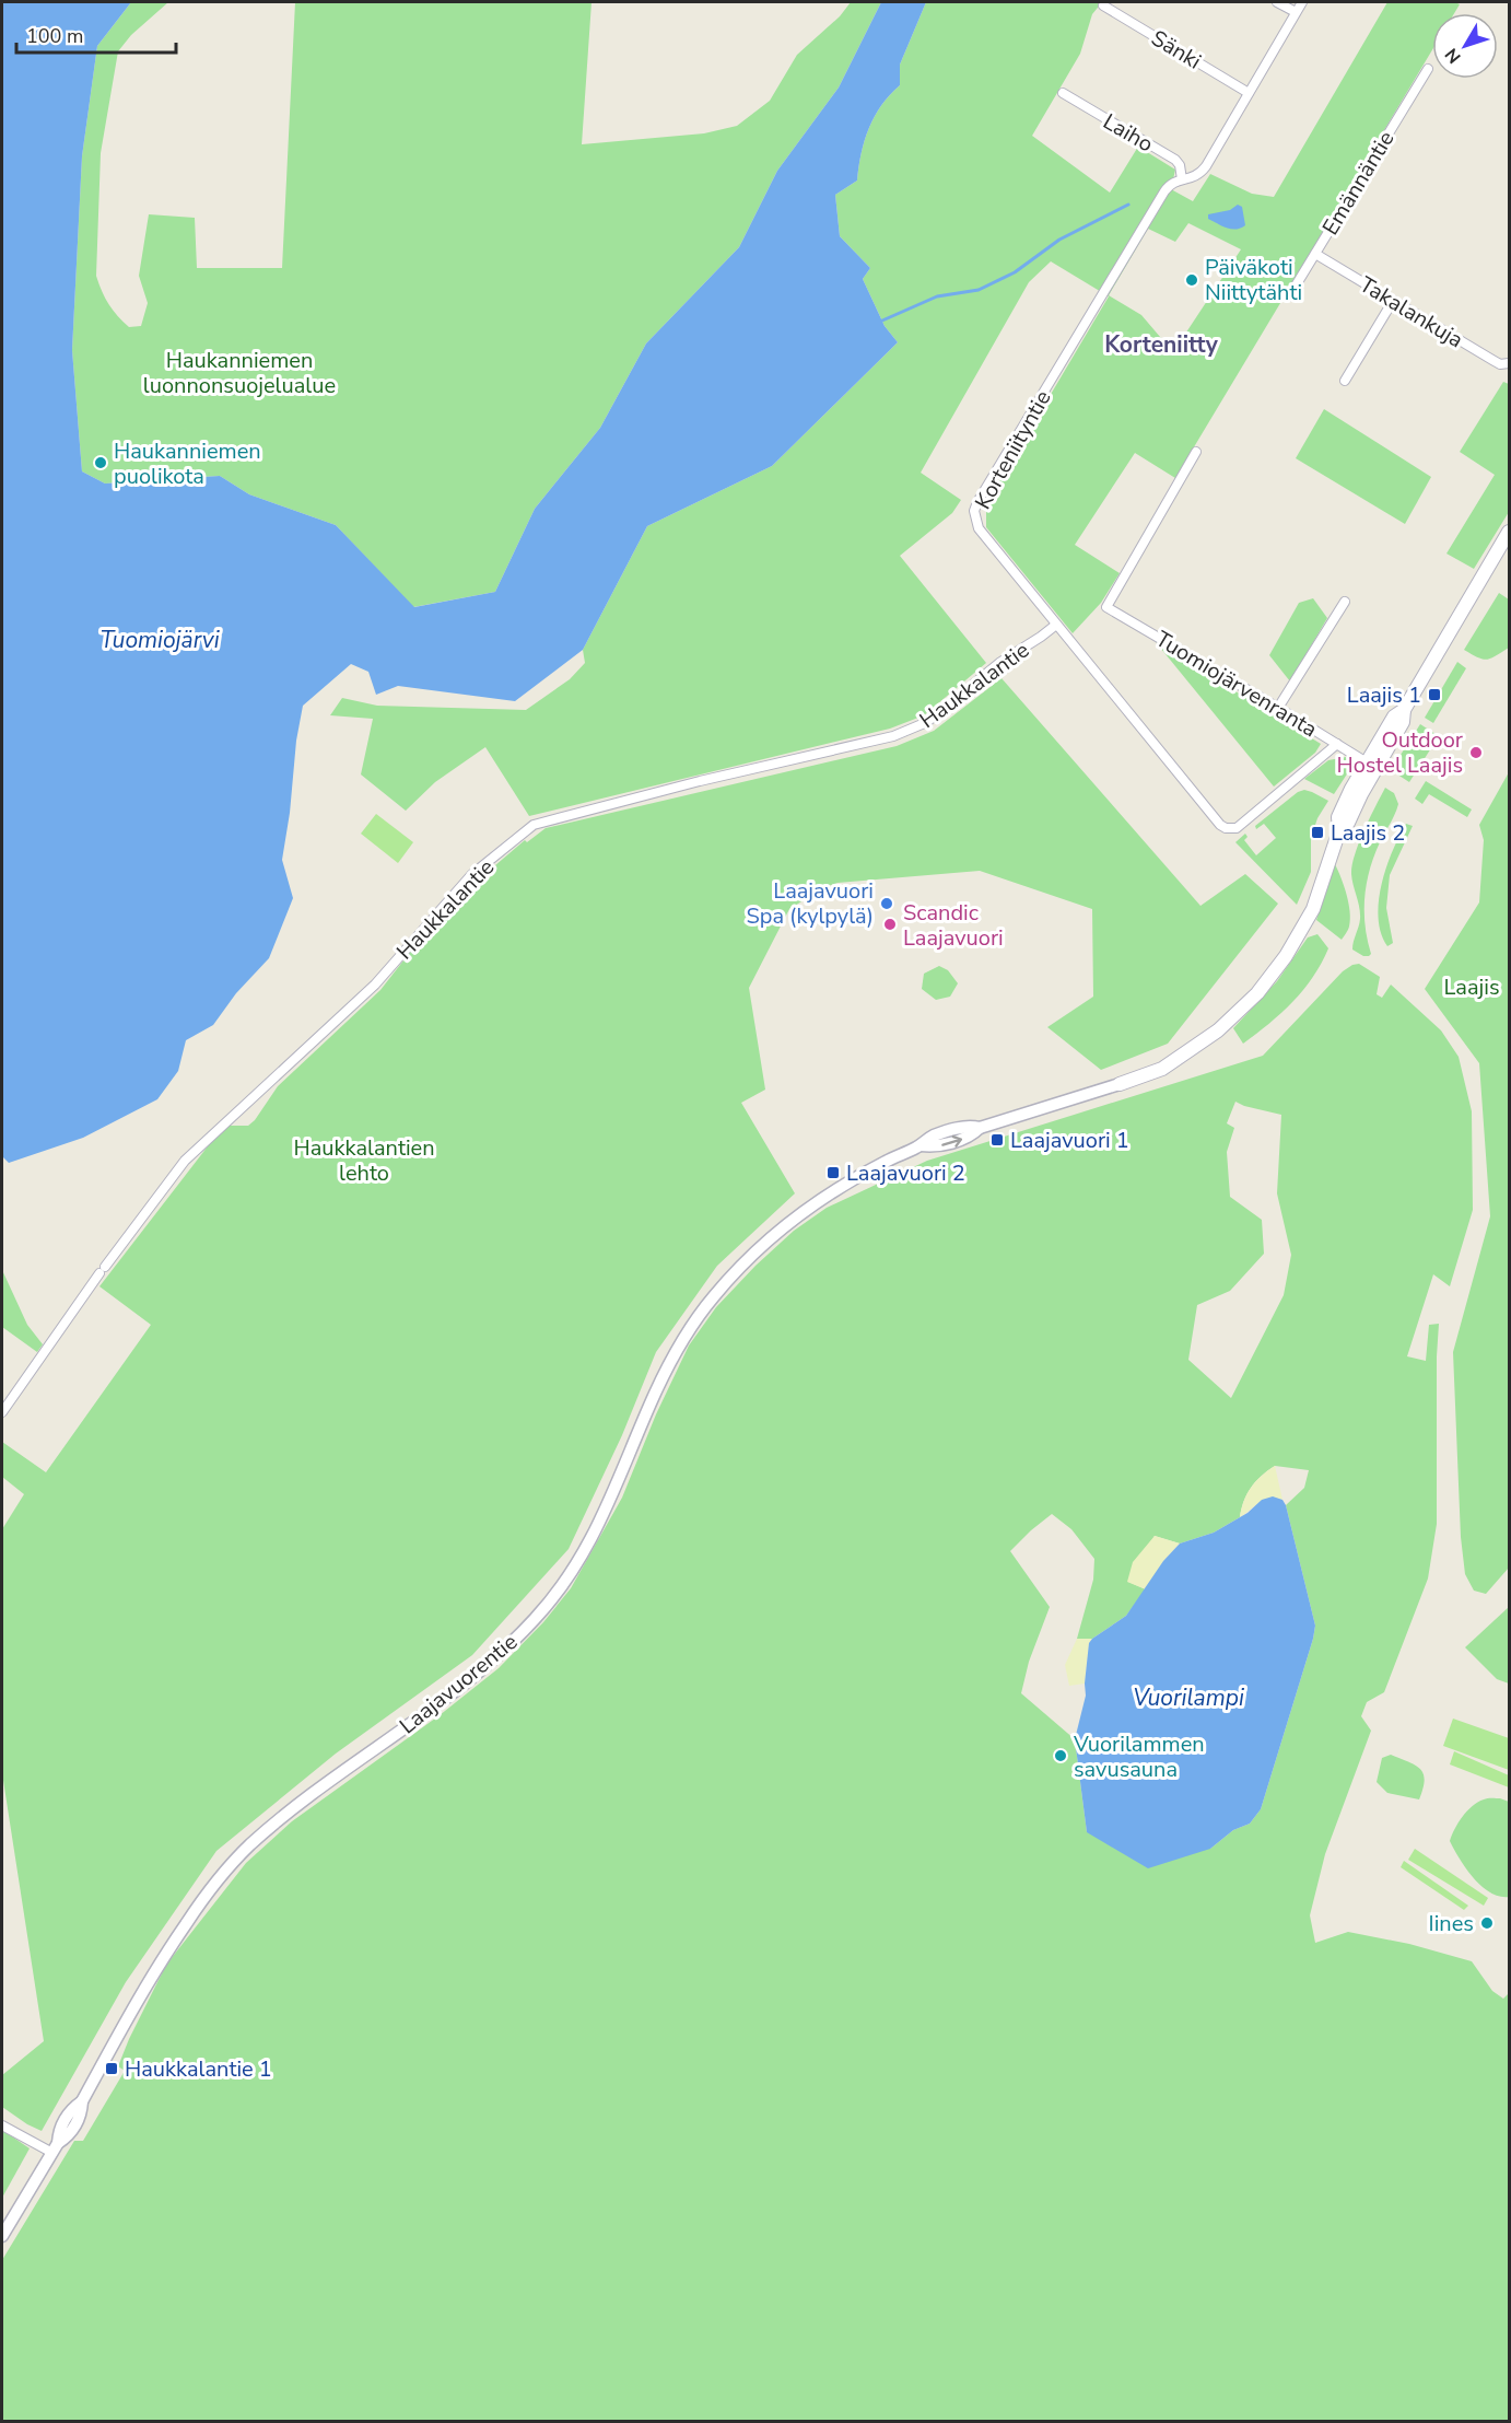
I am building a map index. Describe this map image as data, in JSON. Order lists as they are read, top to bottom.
{
  "streets": {
    "main road": ["Laajavuorentie"],
    "street": [
      "Sänki",
      "Laiho",
      "Emännäntie",
      "Takalankuja",
      "Korteniityntie",
      "Tuomiojärvenranta",
      "Haukkalantie"
    ]
  },
  "crossings": [
    ["Sänki", "Korteniityntie"],
    ["Laiho", "Korteniityntie"],
    ["Emännäntie", "Takalankuja"],
    ["Korteniityntie", "Tuomiojärvenranta"],
    ["Korteniityntie", "Haukkalantie"],
    ["Tuomiojärvenranta", "Laajavuorentie"]
  ],
  "districts": ["Korteniitty"],
  "water": ["Tuomiojärvi", "Vuorilampi"],
  "parks": ["Haukanniemen luonnonsuojelualue", "Laajis", "Haukkalantien lehto"],
  "places": {
    "other": [
      "Päiväkoti Niittytähti",
      "Haukanniemen puolikota",
      "Outdoor Hostel Laajis",
      "Laajavuori Spa (kylpylä)",
      "Scandic Laajavuori",
      "Vuorilammen savusauna",
      "Iines"
    ],
    "transit": [
      "Laajis 1",
      "Laajis 2",
      "Laajavuori 1",
      "Laajavuori 2",
      "Haukkalantie 1"
    ]
  },
  "scale_bar": "100 m",
  "north": "bottom left"
}
